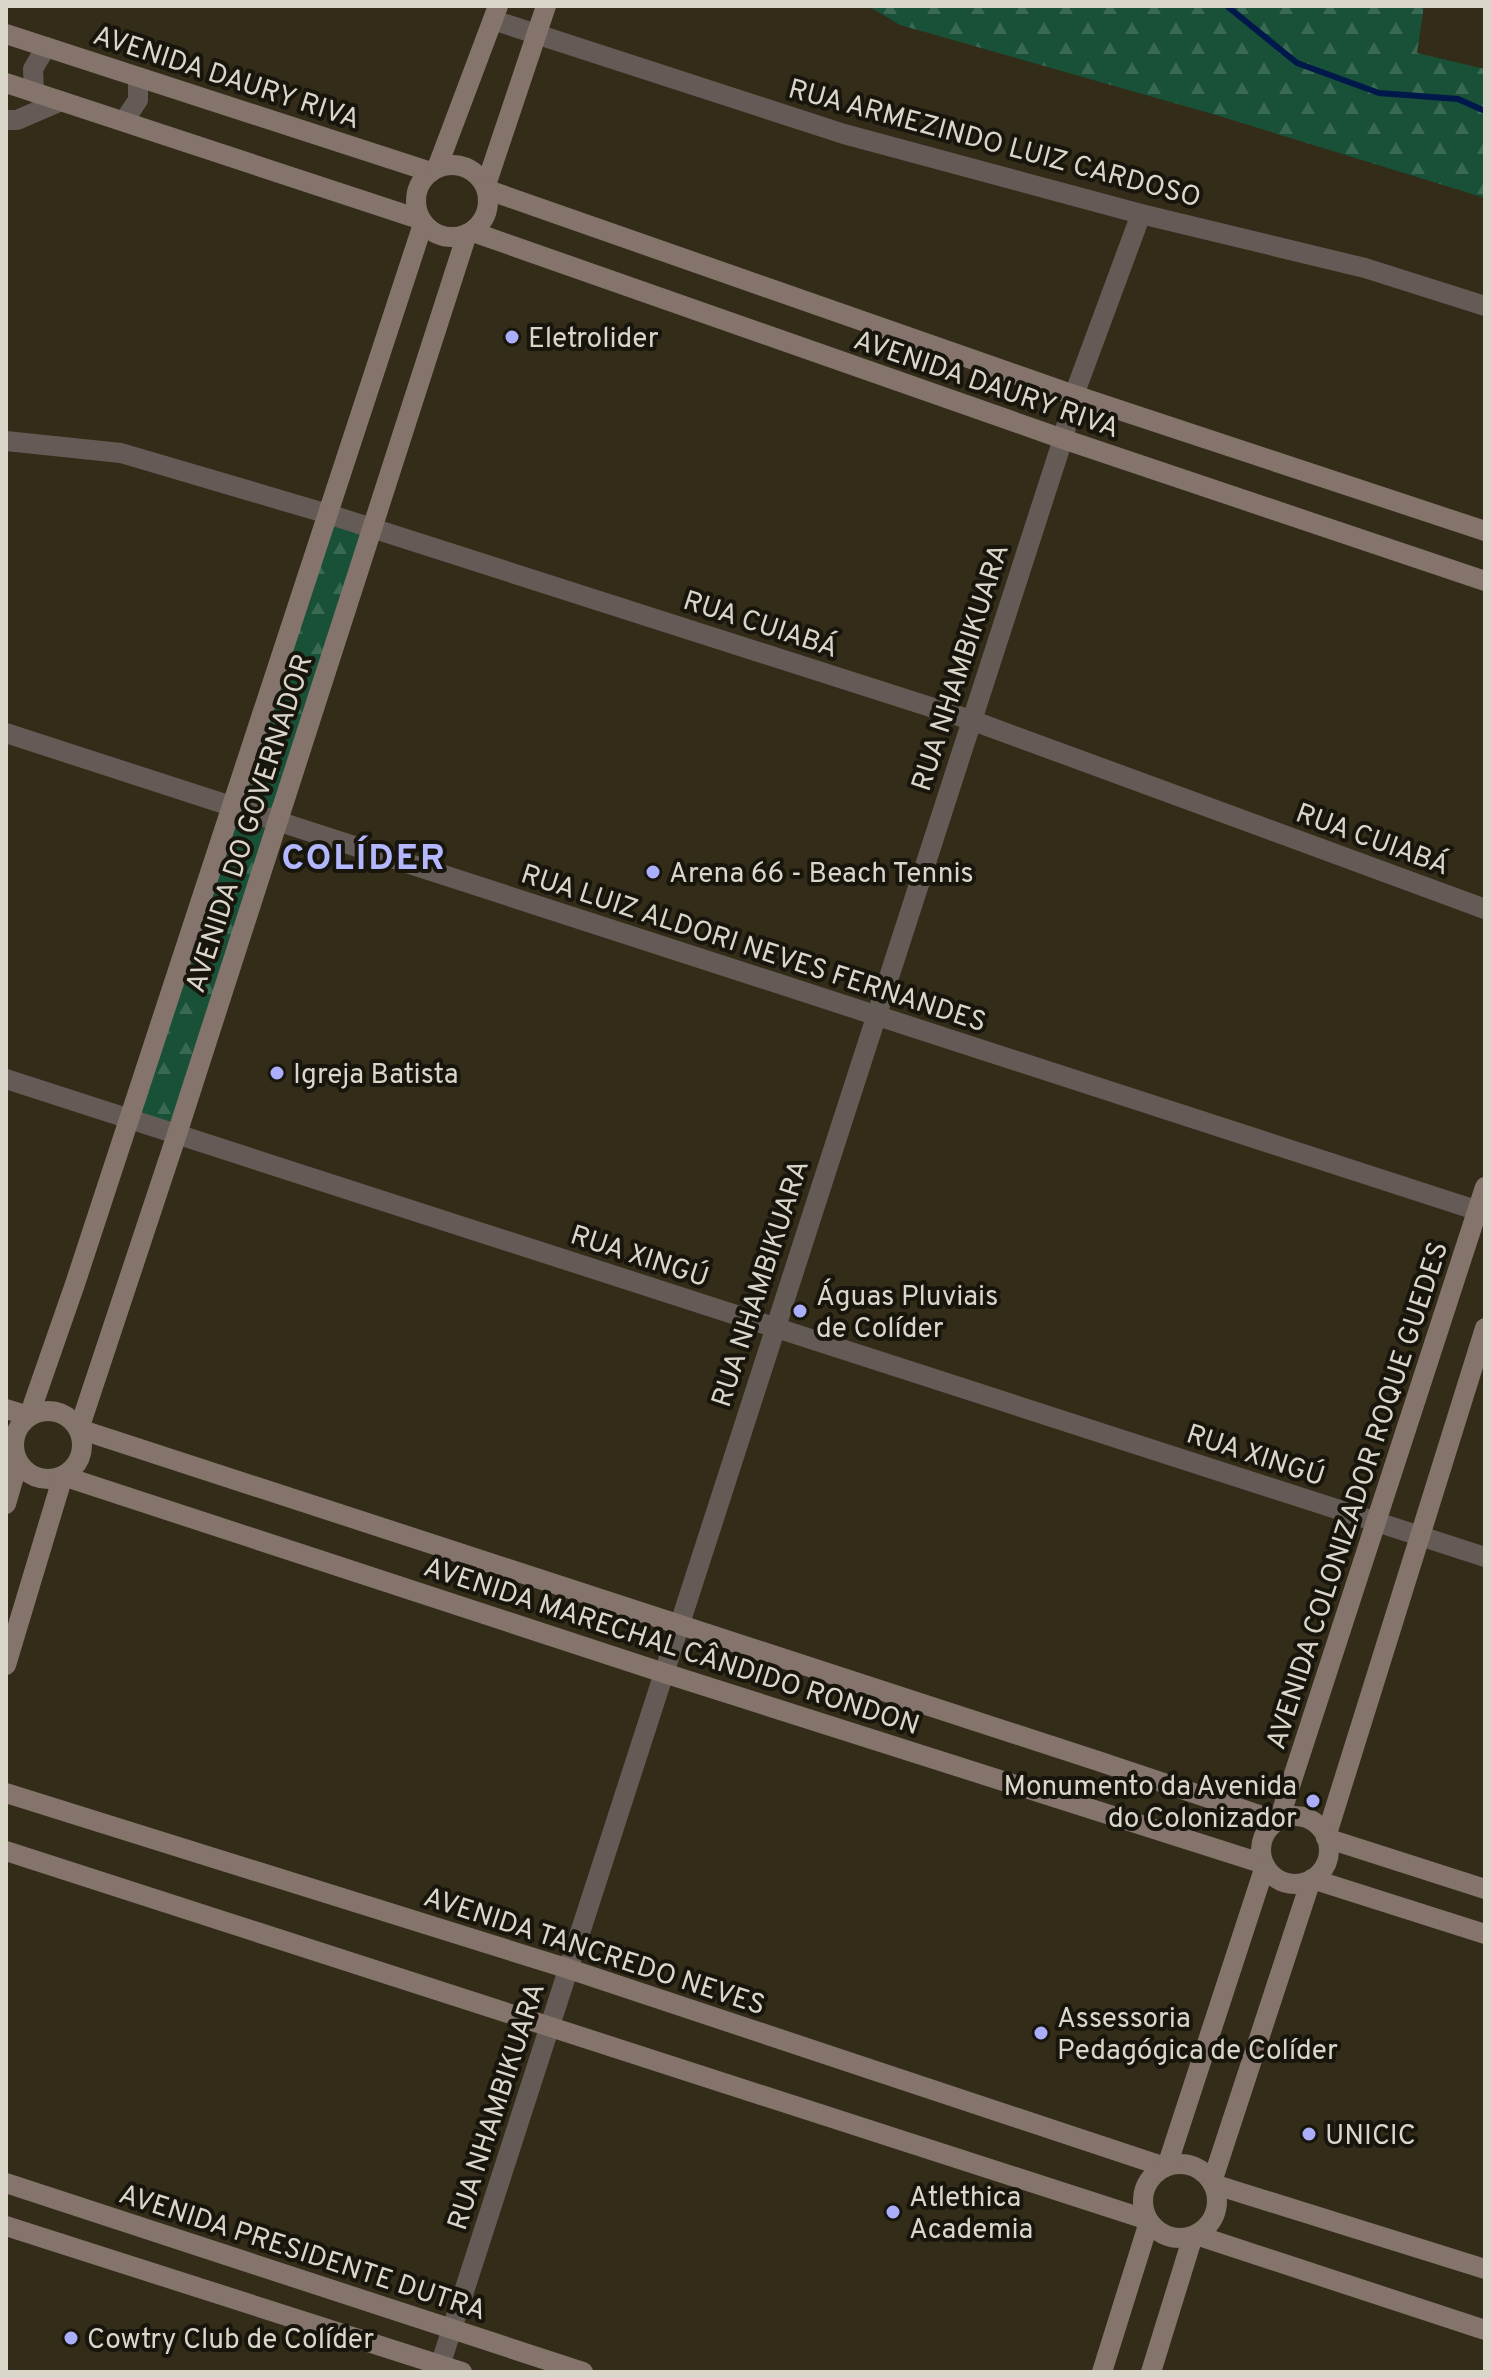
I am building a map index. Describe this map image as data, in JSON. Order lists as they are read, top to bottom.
{
  "streets": {
    "street": [
      "AVENIDA DAURY RIVA",
      "RUA ARMEZINDO LUIZ CARDOSO",
      "RUA CUIABÁ",
      "RUA NHAMBIKUARA",
      "AVENIDA DO GOVERNADOR",
      "RUA LUIZ ALDORI NEVES FERNANDES",
      "RUA XINGÚ",
      "AVENIDA COLONIZADOR ROQUE GUEDES",
      "AVENIDA MARECHAL CÂNDIDO RONDON",
      "AVENIDA TANCREDO NEVES",
      "AVENIDA PRESIDENTE DUTRA"
    ]
  },
  "crossings": [
    ["AVENIDA DAURY RIVA", "RUA NHAMBIKUARA"],
    ["AVENIDA DAURY RIVA", "AVENIDA DO GOVERNADOR"],
    ["RUA ARMEZINDO LUIZ CARDOSO", "RUA NHAMBIKUARA"],
    ["RUA CUIABÁ", "RUA NHAMBIKUARA"],
    ["RUA CUIABÁ", "AVENIDA DO GOVERNADOR"],
    ["RUA NHAMBIKUARA", "RUA LUIZ ALDORI NEVES FERNANDES"],
    ["RUA NHAMBIKUARA", "RUA XINGÚ"],
    ["RUA NHAMBIKUARA", "AVENIDA MARECHAL CÂNDIDO RONDON"],
    ["RUA NHAMBIKUARA", "AVENIDA TANCREDO NEVES"],
    ["RUA NHAMBIKUARA", "AVENIDA PRESIDENTE DUTRA"],
    ["AVENIDA DO GOVERNADOR", "RUA LUIZ ALDORI NEVES FERNANDES"],
    ["AVENIDA DO GOVERNADOR", "RUA XINGÚ"],
    ["AVENIDA DO GOVERNADOR", "AVENIDA MARECHAL CÂNDIDO RONDON"],
    ["RUA LUIZ ALDORI NEVES FERNANDES", "AVENIDA COLONIZADOR ROQUE GUEDES"],
    ["RUA XINGÚ", "AVENIDA COLONIZADOR ROQUE GUEDES"],
    ["AVENIDA COLONIZADOR ROQUE GUEDES", "AVENIDA MARECHAL CÂNDIDO RONDON"]
  ],
  "districts": ["COLÍDER"],
  "places": [
    "Eletrolider",
    "Arena 66 - Beach Tennis",
    "Igreja Batista",
    "Águas Pluviais de Colíder",
    "Monumento da Avenida do Colonizador",
    "Assessoria Pedagógica de Colíder",
    "UNICIC",
    "Atlethica Academia",
    "Cowtry Club de Colíder"
  ]
}
